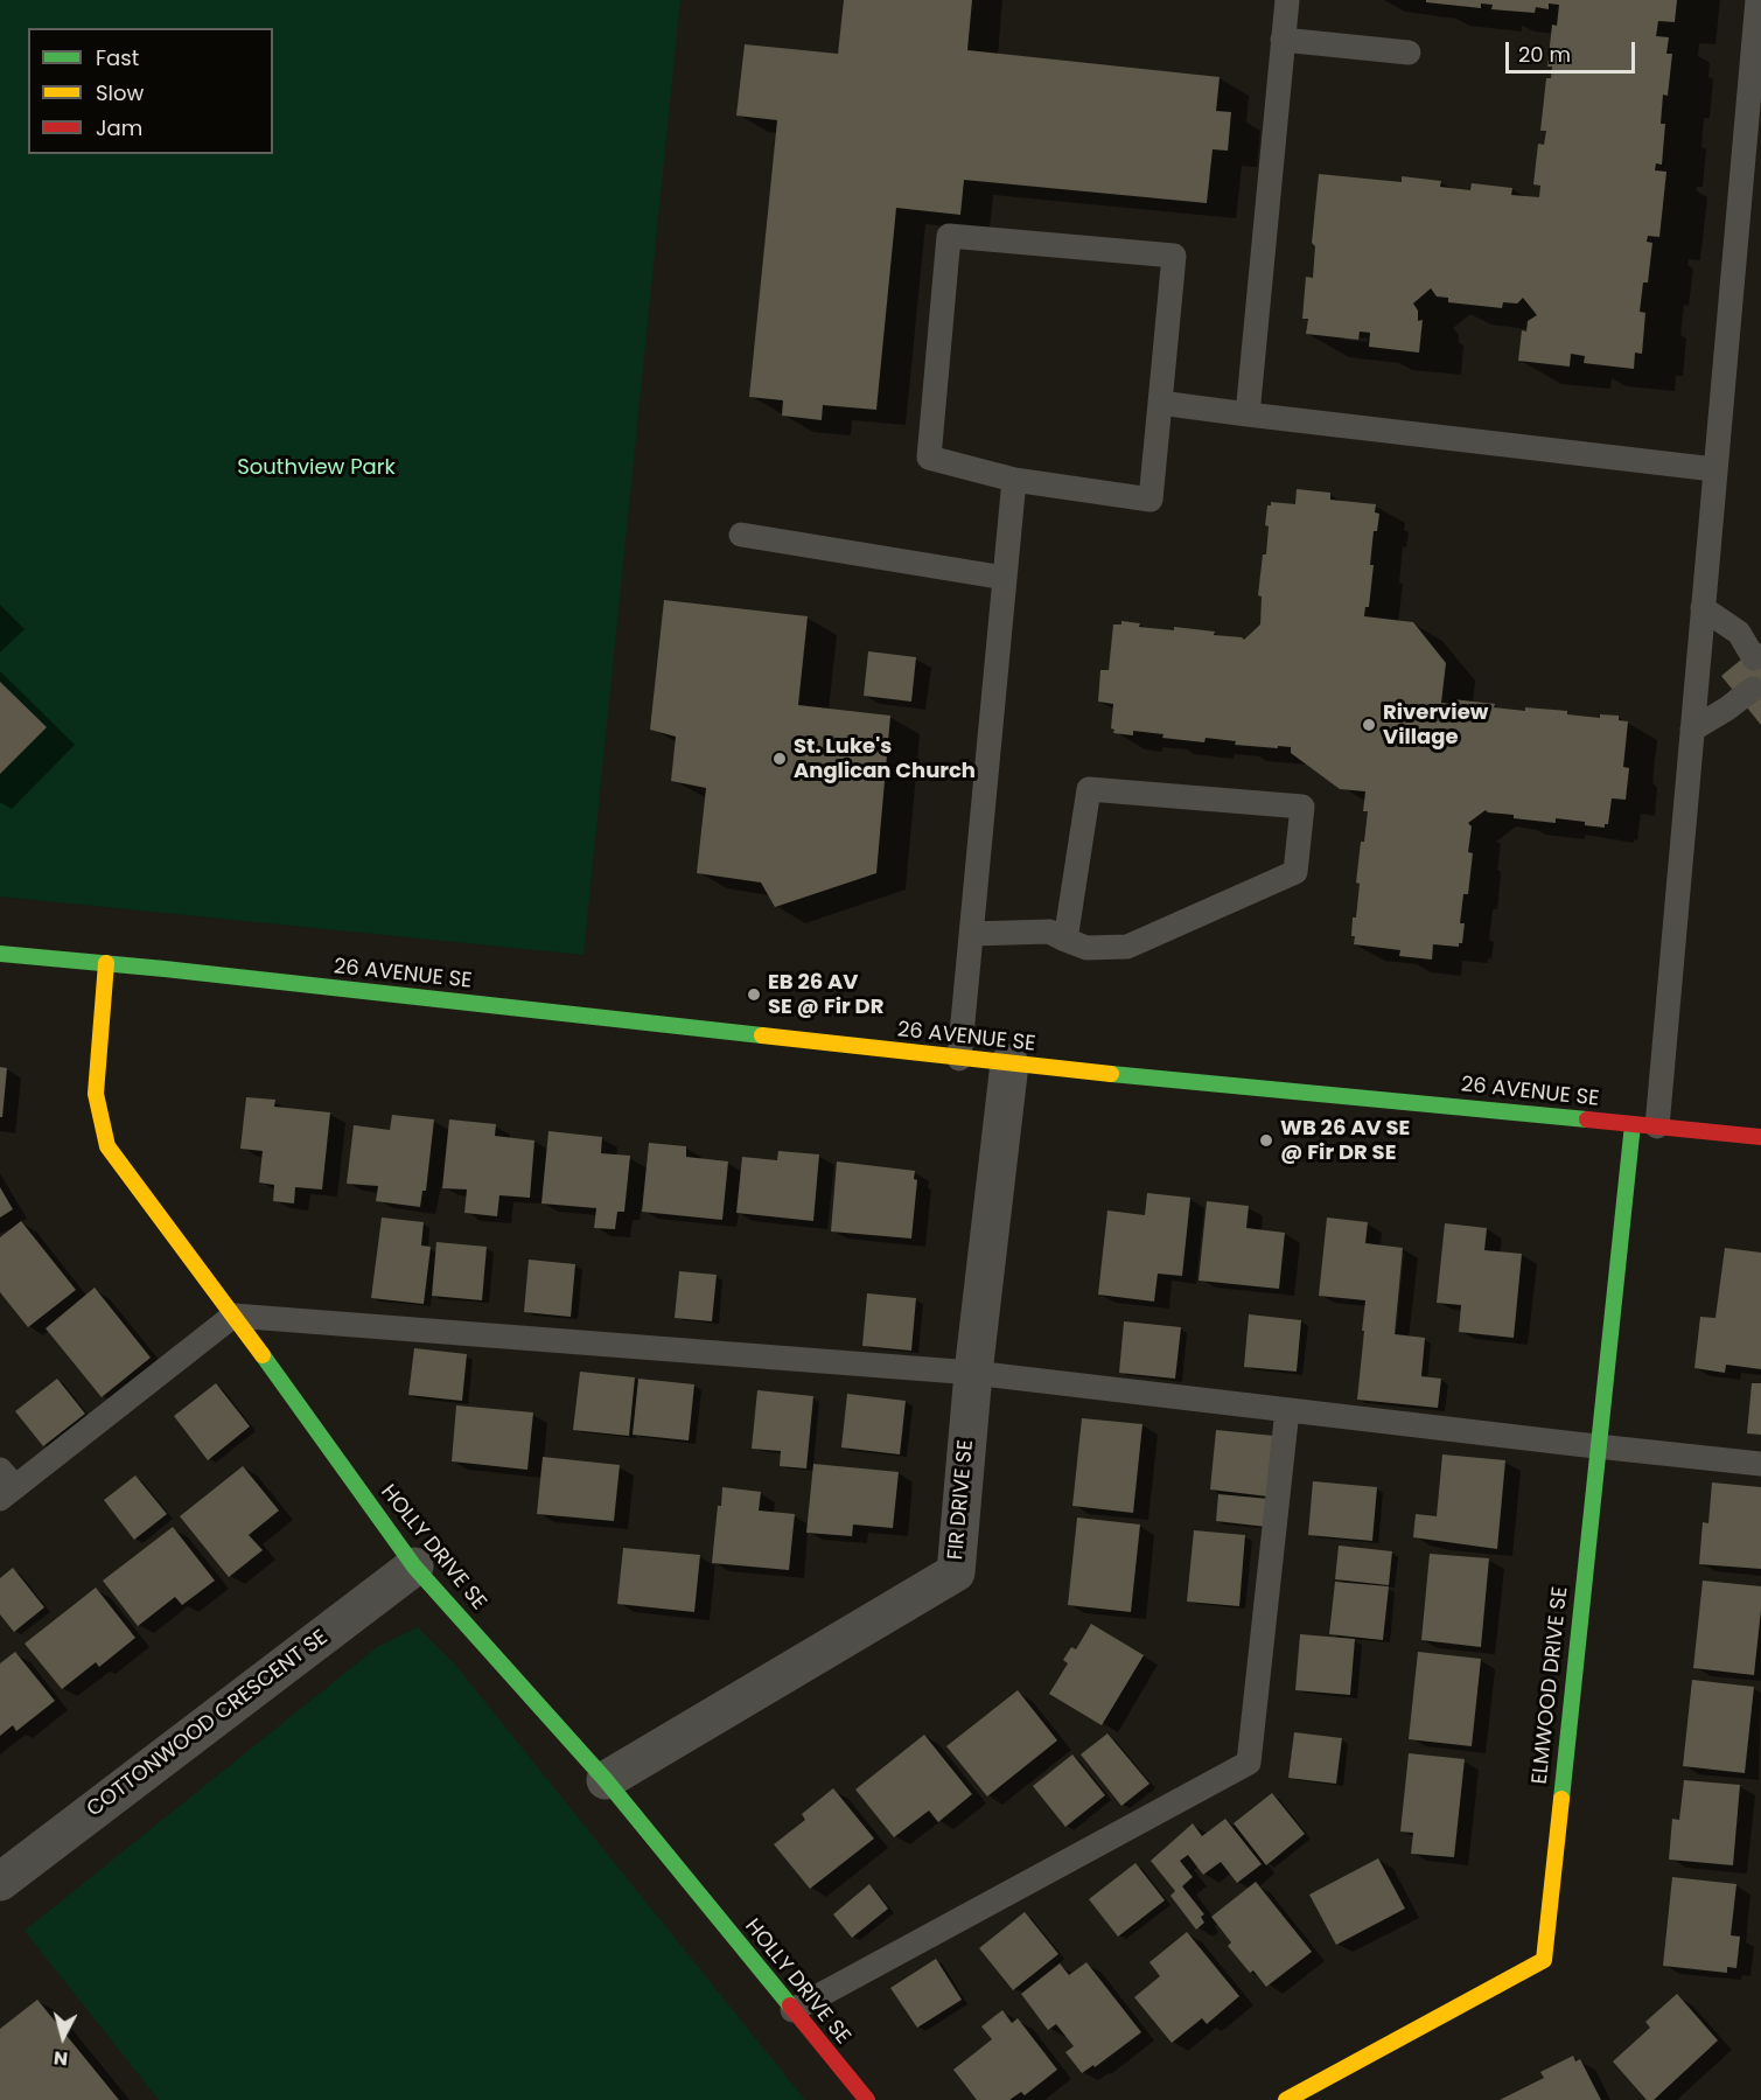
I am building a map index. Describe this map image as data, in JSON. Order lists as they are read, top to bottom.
{
  "streets": {
    "street": [
      "26 AVENUE SE",
      "FIR DRIVE SE",
      "HOLLY DRIVE SE",
      "ELMWOOD DRIVE SE",
      "COTTONWOOD CRESCENT SE"
    ]
  },
  "crossings": [
    ["26 AVENUE SE", "FIR DRIVE SE"],
    ["26 AVENUE SE", "HOLLY DRIVE SE"],
    ["26 AVENUE SE", "ELMWOOD DRIVE SE"],
    ["FIR DRIVE SE", "HOLLY DRIVE SE"],
    ["HOLLY DRIVE SE", "COTTONWOOD CRESCENT SE"]
  ],
  "parks": ["Southview Park"],
  "places": [
    "Riverview Village",
    "St. Luke's Anglican Church",
    "EB 26 AV SE @ Fir DR",
    "WB 26 AV SE @ Fir DR SE"
  ],
  "legend": ["Fast", "Slow", "Jam"],
  "scale_bar": "20 m",
  "north": "bottom"
}
